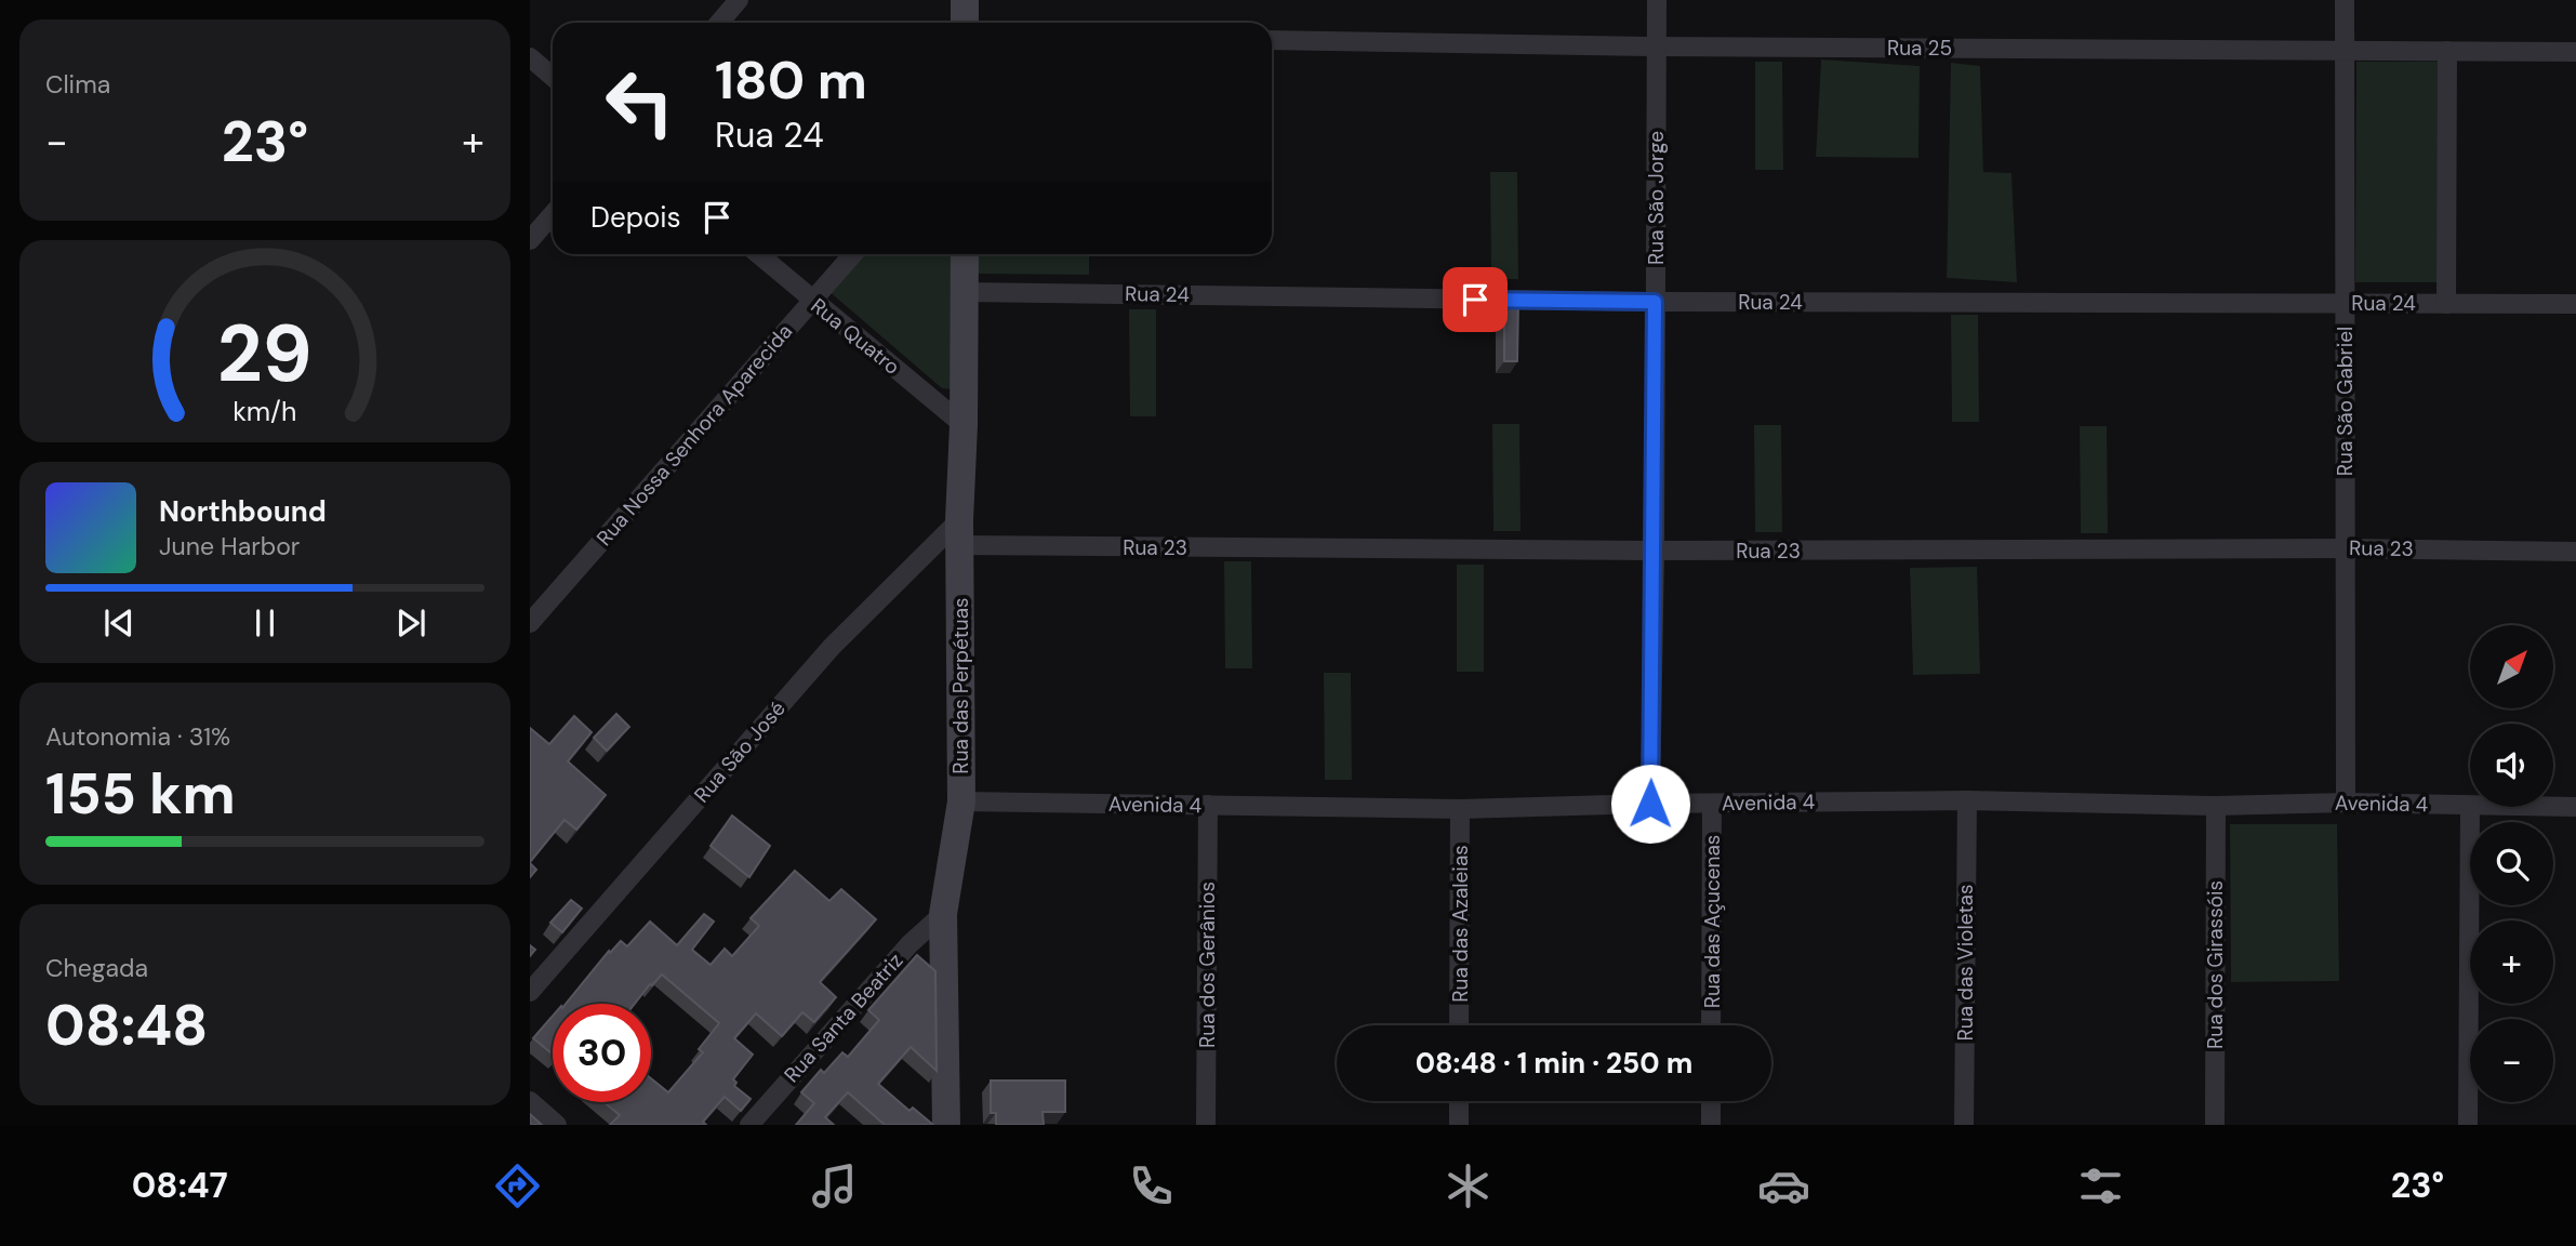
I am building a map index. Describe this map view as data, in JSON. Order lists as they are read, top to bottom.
{
  "streets": {
    "street": [
      "Rua 25",
      "Rua São Jorge",
      "Rua 24",
      "Rua Quatro",
      "Rua São Gabriel",
      "Rua Nossa Senhora Aparecida",
      "Rua 23",
      "Rua das Perpétuas",
      "Rua São José",
      "Avenida 4",
      "Rua das Açucenas",
      "Rua das Azaleias",
      "Rua das Violetas",
      "Rua dos Gerânios",
      "Rua dos Girassóis",
      "Rua Santa Beatriz"
    ]
  },
  "crossings": [
    ["Rua 25", "Rua São Jorge"],
    ["Rua 25", "Rua São Gabriel"],
    ["Rua São Jorge", "Rua 24"],
    ["Rua São Jorge", "Rua 23"],
    ["Rua São Jorge", "Avenida 4"],
    ["Rua 24", "Rua São Gabriel"],
    ["Rua 24", "Rua das Perpétuas"],
    ["Rua Quatro", "Rua Nossa Senhora Aparecida"],
    ["Rua Quatro", "Rua das Perpétuas"],
    ["Rua São Gabriel", "Rua 23"],
    ["Rua São Gabriel", "Avenida 4"],
    ["Rua 23", "Rua das Perpétuas"],
    ["Rua 23", "Rua São José"],
    ["Rua das Perpétuas", "Rua São José"],
    ["Rua das Perpétuas", "Avenida 4"],
    ["Rua das Perpétuas", "Rua Santa Beatriz"],
    ["Avenida 4", "Rua das Açucenas"],
    ["Avenida 4", "Rua das Azaleias"],
    ["Avenida 4", "Rua das Violetas"],
    ["Avenida 4", "Rua dos Gerânios"],
    ["Avenida 4", "Rua dos Girassóis"]
  ],
  "north": "top right",
  "page": {
    "tile": [
      "Clima",
      ["Autonomia · 31%", "155 km"],
      ["Chegada", "08:48"]
    ],
    "turn": ["180 m", "Rua 24"],
    "heat": ["−", "23°", "+"],
    "then": "Depois",
    "song": ["Northbound", "June Harbor"],
    "map_buttons": ["+", "−"],
    "limit": "30",
    "trip": "08:48 · 1 min · 250 m",
    "tabs": ["08:47", "23°"],
    "gauge": ["29", "km/h"]
  }
}
